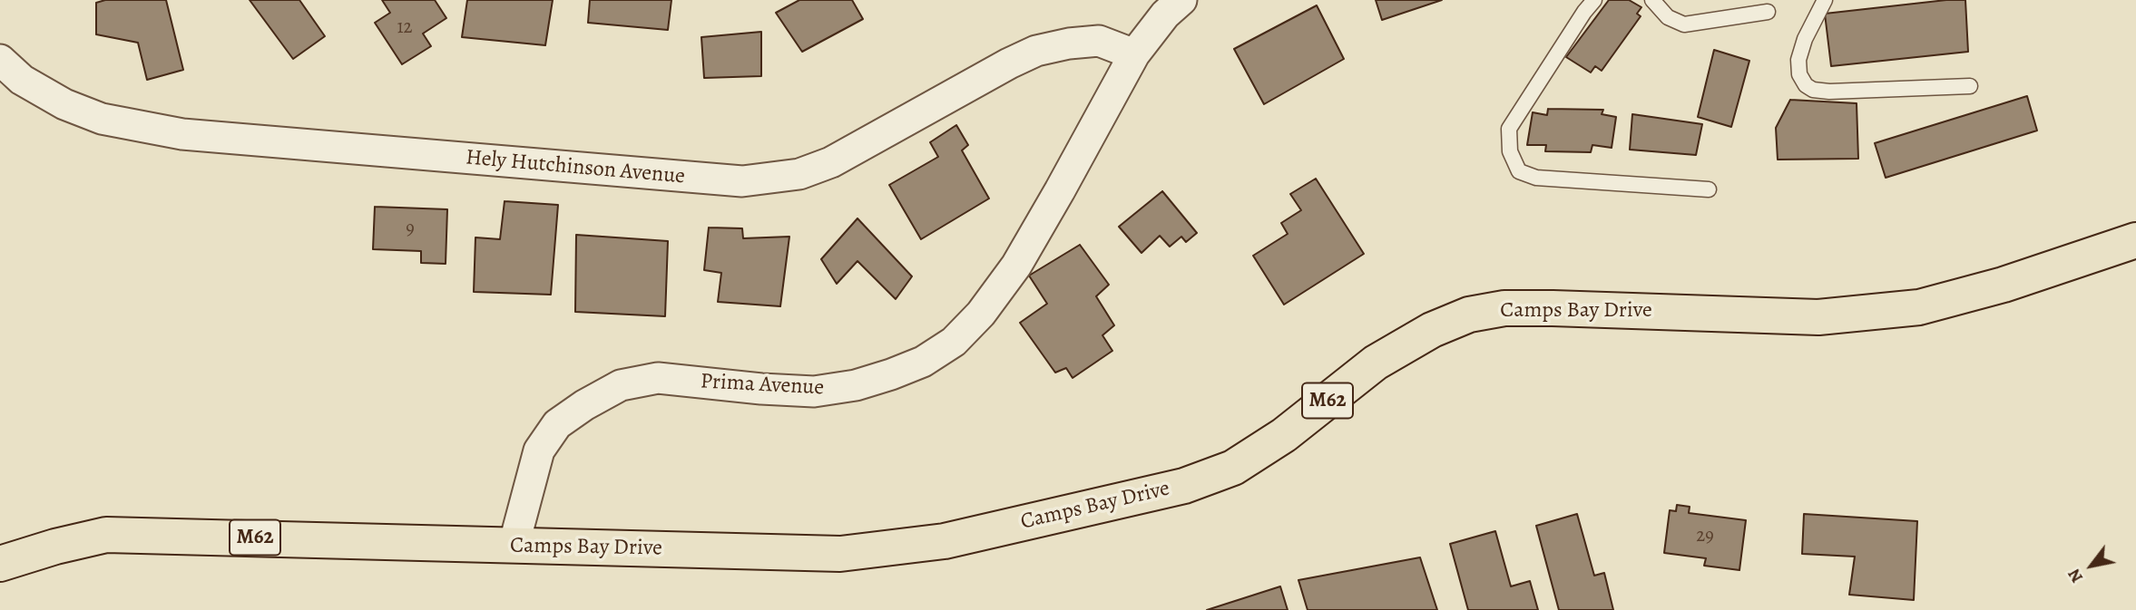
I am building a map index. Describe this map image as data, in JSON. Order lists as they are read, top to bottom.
{
  "streets": {
    "main road": ["Camps Bay Drive", "M62"],
    "street": ["Hely Hutchinson Avenue", "Prima Avenue"]
  },
  "crossings": [
    ["Hely Hutchinson Avenue", "Prima Avenue"],
    ["Camps Bay Drive", "Prima Avenue"]
  ],
  "house_numbers": ["12", "9", "29"],
  "north": "bottom left"
}
